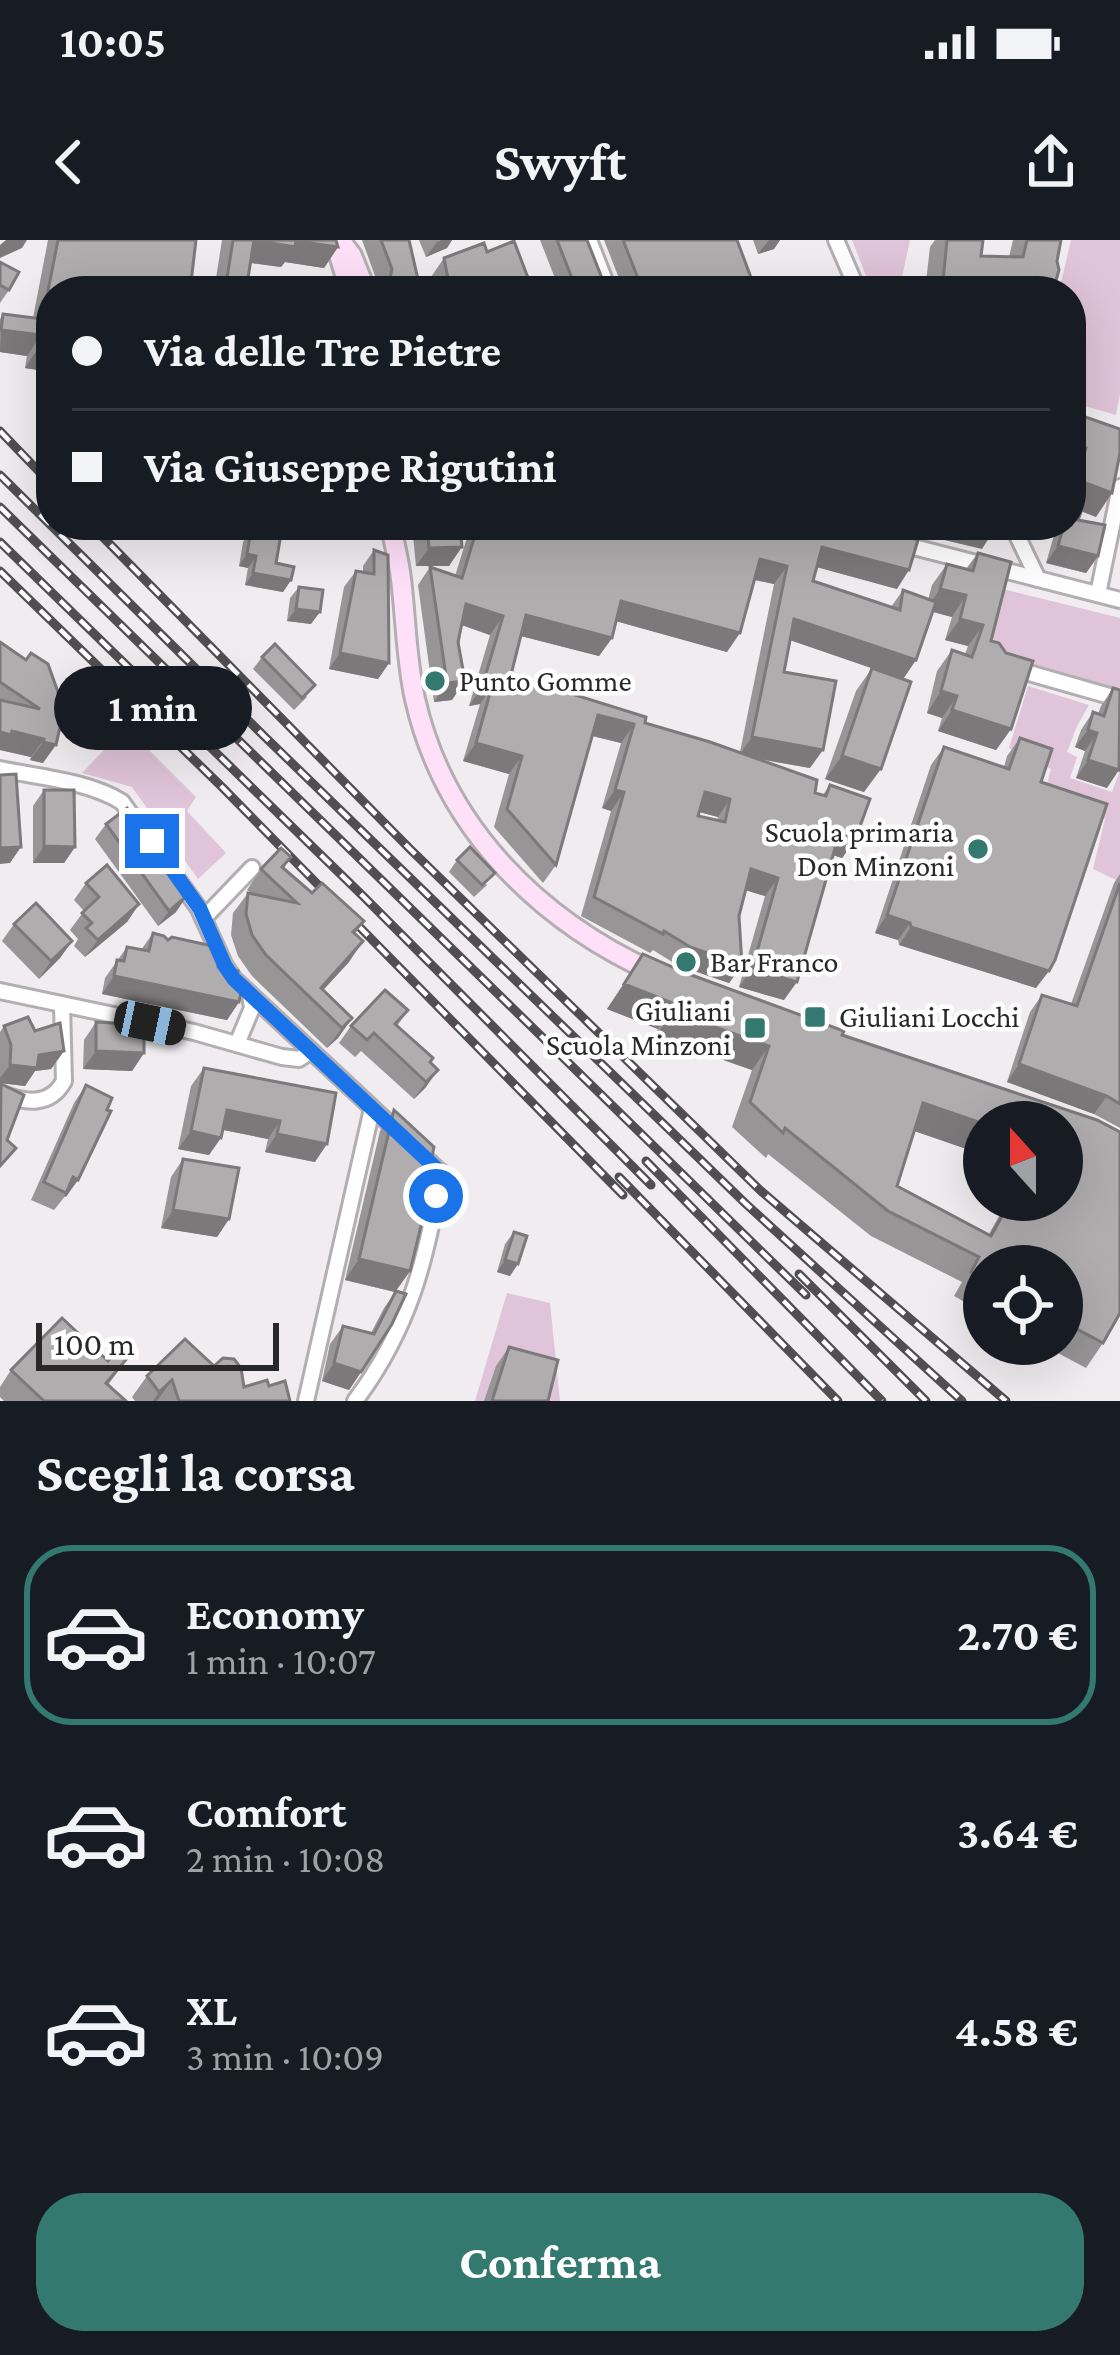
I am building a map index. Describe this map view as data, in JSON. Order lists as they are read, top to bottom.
{
  "places": {
    "other": ["Punto Gomme", "Scuola primaria Don Minzoni", "Bar Franco"],
    "transit": ["Giuliani Locchi", "Giuliani Scuola Minzoni"]
  },
  "scale_bar": "100 m",
  "north": "top",
  "page": {
    "status": "10:05",
    "header": "Swyft",
    "banner": ["Via delle Tre Pietre", "Via Giuseppe Rigutini"],
    "bubble": "1 min",
    "scale": "100 m",
    "heading": "Scegli la corsa",
    "list": [
      {
        "name": "Economy",
        "note": "1 min · 10:07",
        "value": "2.70 €"
      },
      {
        "name": "Comfort",
        "note": "2 min · 10:08",
        "value": "3.64 €"
      },
      {
        "name": "XL",
        "note": "3 min · 10:09",
        "value": "4.58 €"
      }
    ],
    "buttons": "Conferma"
  }
}
